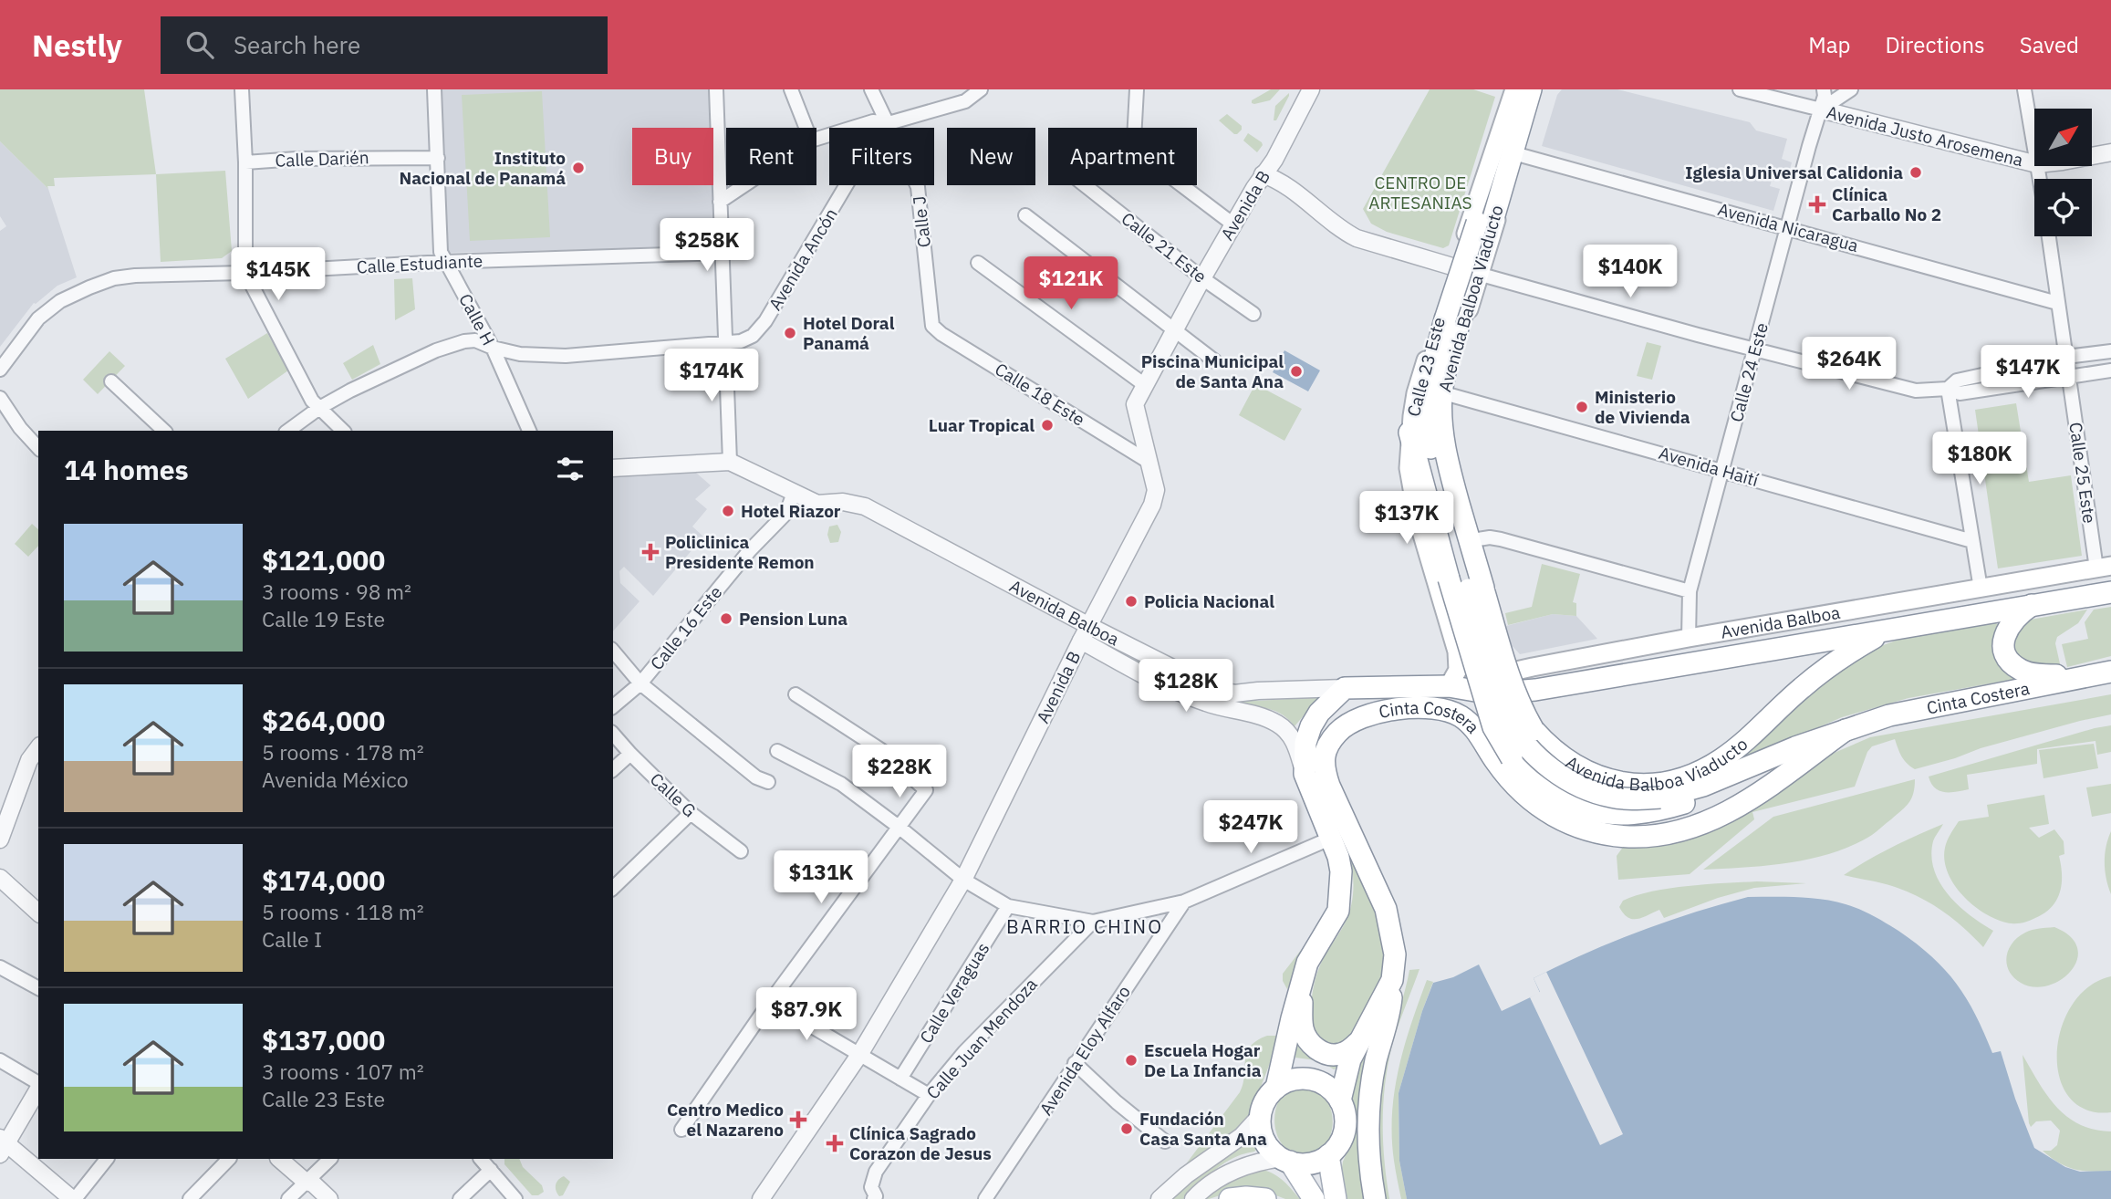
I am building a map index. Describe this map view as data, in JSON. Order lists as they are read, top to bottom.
{
  "streets": {
    "main road": [
      "Avenida Balboa Viaducto",
      "Calle 23 Este",
      "Avenida Balboa",
      "Cinta Costera"
    ],
    "street": [
      "Avenida Justo Arosemena",
      "Calle Darién",
      "Avenida B",
      "Calle J",
      "Avenida Nicaragua",
      "Calle 21 Este",
      "Avenida Ancón",
      "Calle Estudiante",
      "Calle H",
      "Calle 24 Este",
      "Calle 18 Este",
      "Avenida Haití",
      "Calle 25 Este",
      "Calle 16 Este",
      "Calle G",
      "Calle Veraguas",
      "Calle Juan Mendoza",
      "Avenida Eloy Alfaro"
    ]
  },
  "crossings": [
    ["Avenida Justo Arosemena", "Calle 24 Este"],
    ["Calle Darién", "Calle H"],
    ["Avenida B", "Calle 21 Este"],
    ["Avenida B", "Calle 18 Este"],
    ["Avenida B", "Avenida Balboa"],
    ["Calle J", "Avenida Ancón"],
    ["Calle J", "Calle 18 Este"],
    ["Avenida Nicaragua", "Calle 23 Este"],
    ["Avenida Nicaragua", "Calle 24 Este"],
    ["Avenida Nicaragua", "Calle 25 Este"],
    ["Avenida Ancón", "Calle H"],
    ["Calle Estudiante", "Calle H"],
    ["Avenida Balboa Viaducto", "Calle 23 Este"],
    ["Avenida Balboa Viaducto", "Avenida Balboa"],
    ["Avenida Balboa Viaducto", "Cinta Costera"],
    ["Calle 23 Este", "Avenida Haití"],
    ["Calle 23 Este", "Avenida Balboa"],
    ["Calle 24 Este", "Avenida Haití"],
    ["Calle 24 Este", "Avenida Balboa"],
    ["Calle 25 Este", "Avenida Balboa"],
    ["Avenida Balboa", "Calle 16 Este"]
  ],
  "districts": ["BARRIO CHINO"],
  "parks": ["CENTRO DE ARTESANIAS"],
  "places": {
    "other": [
      "Instituto Nacional de Panamá",
      "Iglesia Universal Calidonia",
      "Hotel Doral Panamá",
      "Piscina Municipal de Santa Ana",
      "Ministerio de Vivienda",
      "Luar Tropical",
      "Hotel Riazor",
      "Policia Nacional",
      "Pension Luna",
      "Escuela Hogar De La Infancia",
      "Fundación Casa Santa Ana"
    ],
    "health": [
      "Clínica Carballo No 2",
      "Policlinica Presidente Remon",
      "Centro Medico el Nazareno",
      "Clínica Sagrado Corazon de Jesus"
    ]
  },
  "north": "top right",
  "page": {
    "header": "Nestly",
    "search": "Search here",
    "nav": ["Map", "Directions", "Saved"],
    "chip": [
      "Buy",
      "Rent",
      "Filters",
      "New",
      "Apartment"
    ],
    "price": [
      "$258K",
      "$140K",
      "$145K",
      "$121K",
      "$264K",
      "$147K",
      "$174K",
      "$180K",
      "$137K",
      "$128K",
      "$228K",
      "$247K",
      "$131K",
      "$87.9K"
    ],
    "heading": "14 homes",
    "list": [
      {
        "name": "$121,000",
        "note": "3 rooms · 98 m² · Calle 19 Este"
      },
      {
        "name": "$264,000",
        "note": "5 rooms · 178 m² · Avenida México"
      },
      {
        "name": "$174,000",
        "note": "5 rooms · 118 m² · Calle I"
      },
      {
        "name": "$137,000",
        "note": "3 rooms · 107 m² · Calle 23 Este"
      }
    ]
  }
}
